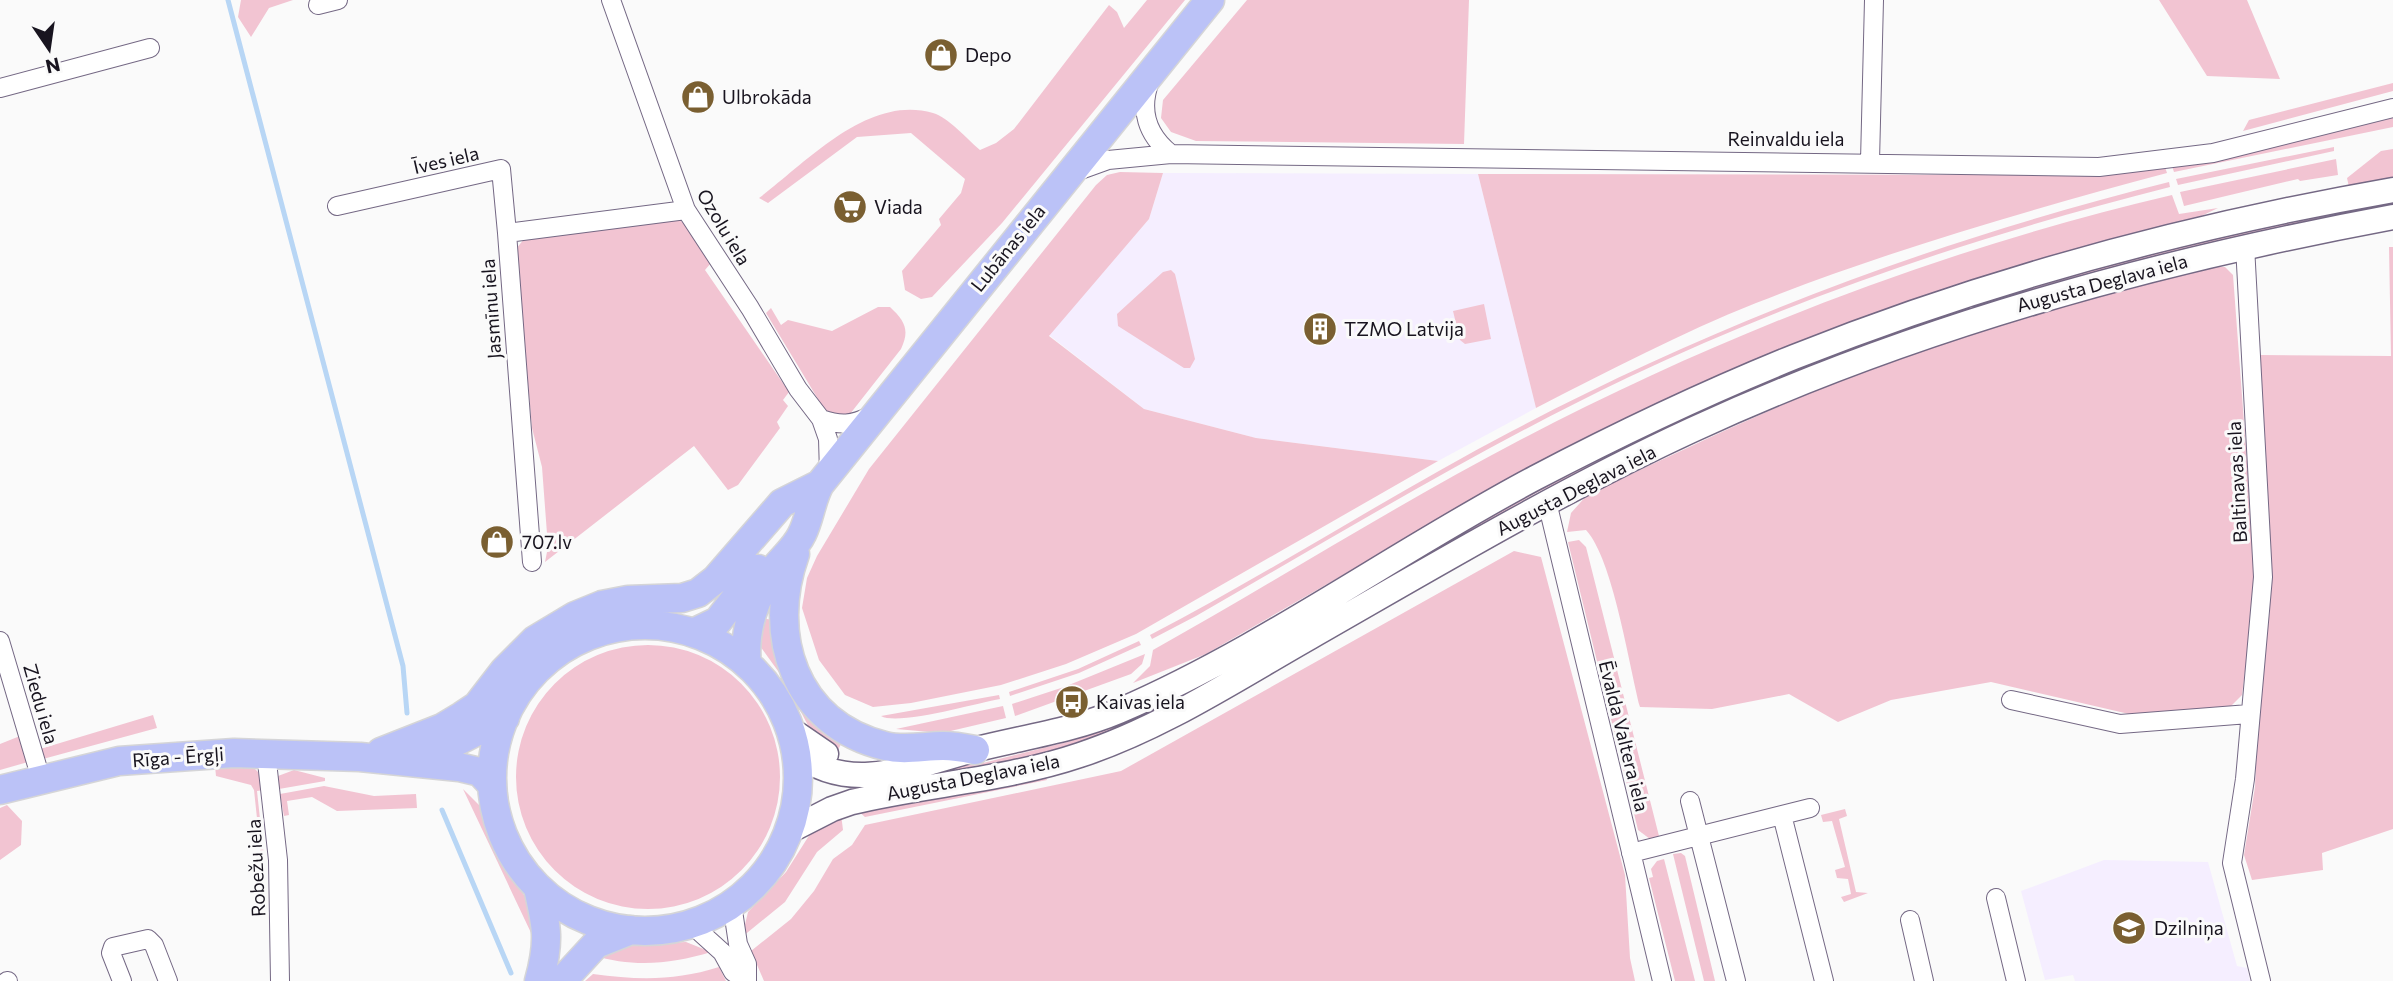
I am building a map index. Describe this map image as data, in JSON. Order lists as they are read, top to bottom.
{
  "streets": {
    "main road": ["Lubānas iela", "Augusta Deglava iela", "Rīga - Ērgļi"],
    "street": [
      "Reinvaldu iela",
      "Īves iela",
      "Ozolu iela",
      "Jasmīnu iela",
      "Baltinavas iela",
      "Ziedu iela",
      "Ēvalda Valtera iela",
      "Robežu iela"
    ]
  },
  "crossings": [
    ["Reinvaldu iela", "Lubānas iela"],
    ["Īves iela", "Jasmīnu iela"],
    ["Ozolu iela", "Lubānas iela"],
    ["Ozolu iela", "Jasmīnu iela"],
    ["Augusta Deglava iela", "Baltinavas iela"],
    ["Augusta Deglava iela", "Ēvalda Valtera iela"],
    ["Ziedu iela", "Rīga - Ērgļi"],
    ["Rīga - Ērgļi", "Robežu iela"]
  ],
  "places": {
    "shop": ["Depo", "Ulbrokāda", "707.lv"],
    "supermarket": ["Viada"],
    "building": ["TZMO Latvija"],
    "bus stop": ["Kaivas iela"],
    "school or university": ["Dzilniņa"]
  },
  "north": "bottom"
}
